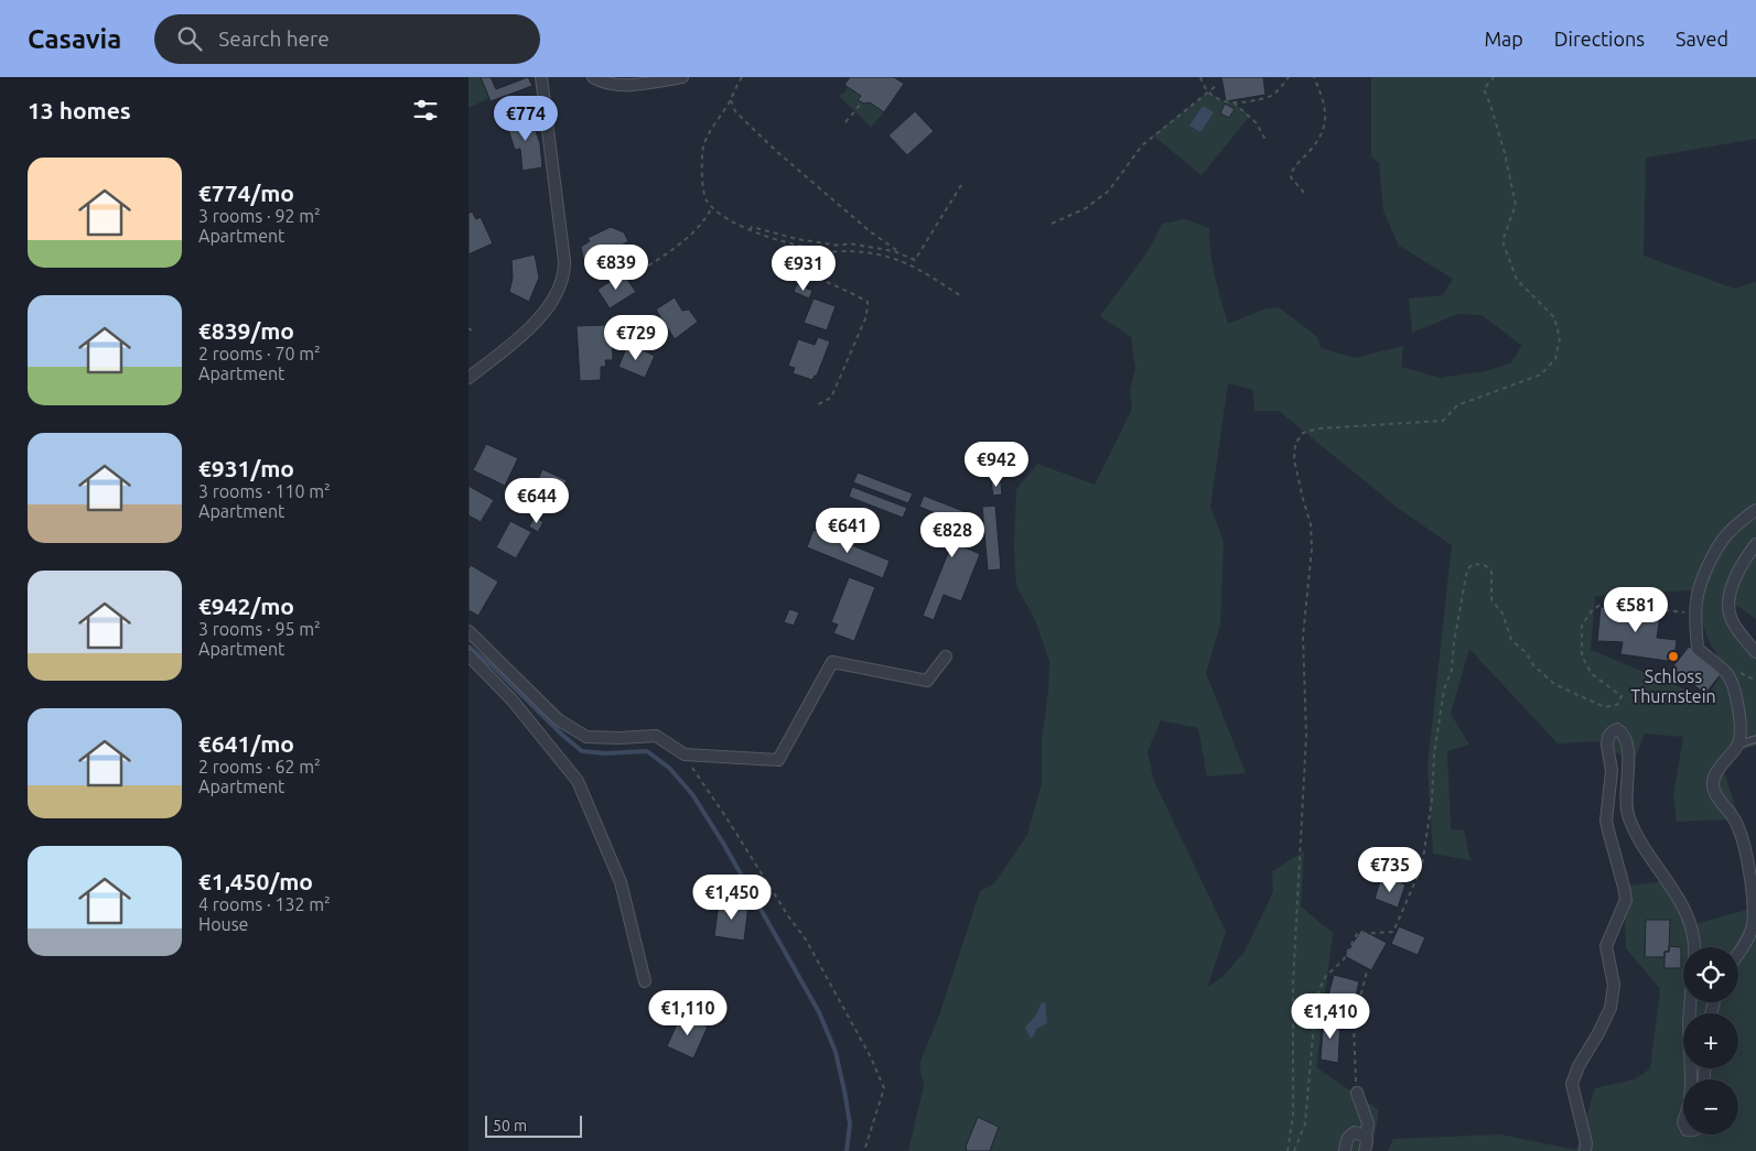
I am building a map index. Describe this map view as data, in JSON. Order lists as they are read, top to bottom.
{
  "places": ["Schloss Thurnstein"],
  "scale_bar": "50 m",
  "page": {
    "header": "Casavia",
    "search": "Search here",
    "nav": ["Map", "Directions", "Saved"],
    "heading": "13 homes",
    "price": [
      "€774",
      "€839",
      "€931",
      "€729",
      "€942",
      "€644",
      "€641",
      "€828",
      "€581",
      "€735",
      "€1,450",
      "€1,110",
      "€1,410"
    ],
    "list": [
      {
        "name": "€774/mo",
        "note": "3 rooms · 92 m² · Apartment"
      },
      {
        "name": "€839/mo",
        "note": "2 rooms · 70 m² · Apartment"
      },
      {
        "name": "€931/mo",
        "note": "3 rooms · 110 m² · Apartment"
      },
      {
        "name": "€942/mo",
        "note": "3 rooms · 95 m² · Apartment"
      },
      {
        "name": "€641/mo",
        "note": "2 rooms · 62 m² · Apartment"
      },
      {
        "name": "€1,450/mo",
        "note": "4 rooms · 132 m² · House"
      }
    ],
    "map_buttons": ["+", "−"],
    "scale": "50 m"
  }
}
